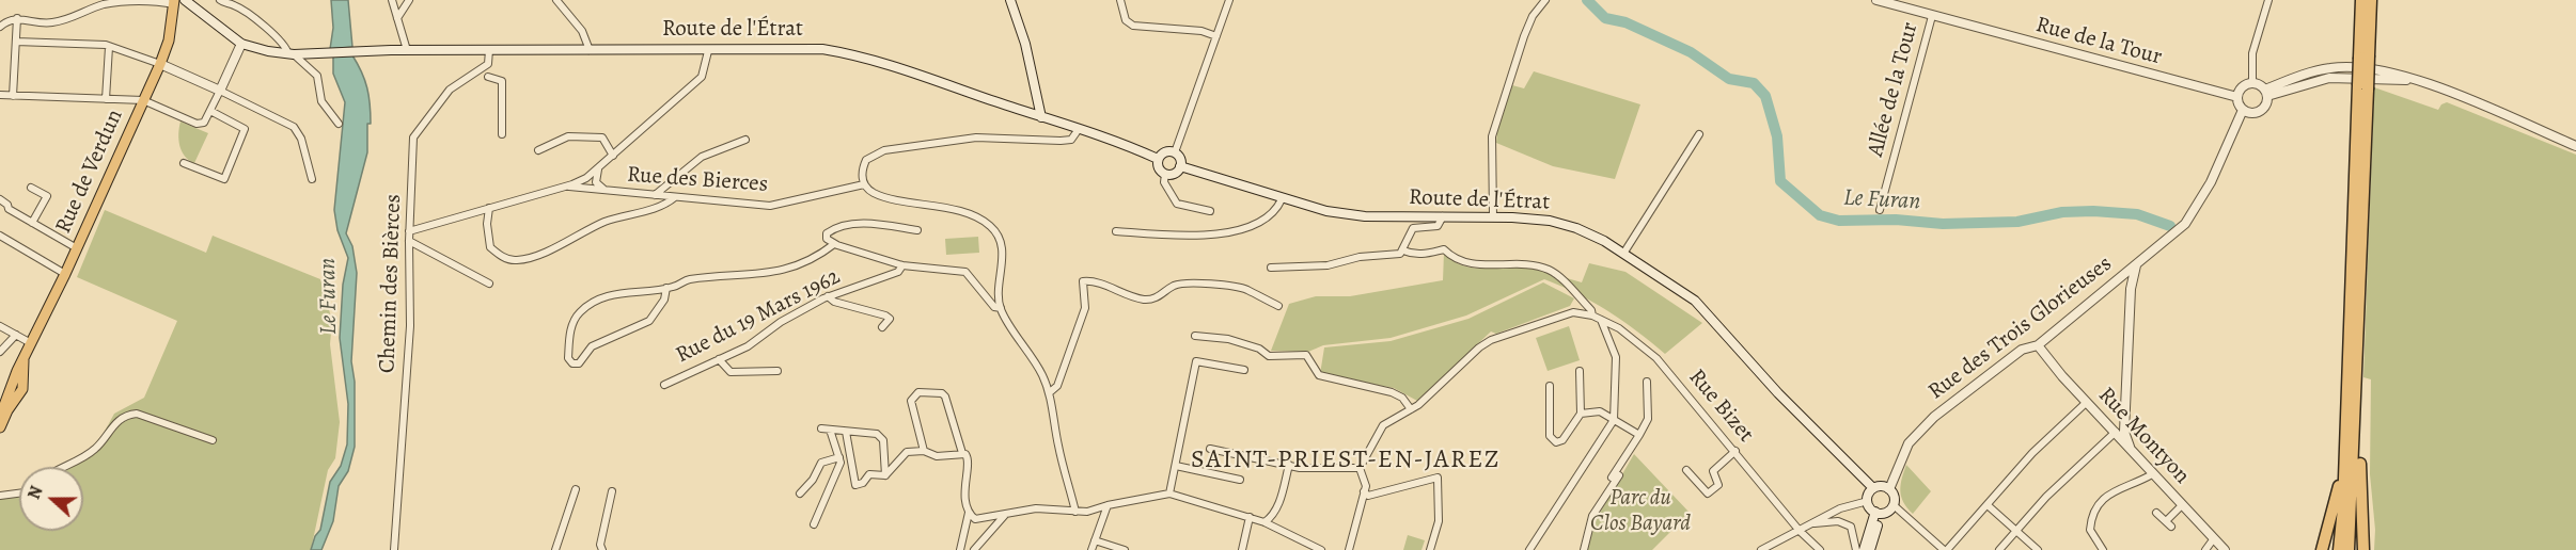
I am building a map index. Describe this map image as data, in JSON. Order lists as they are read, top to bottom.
{
  "streets": {
    "main road": ["Route de l'Étrat", "Rue de Verdun"],
    "street": [
      "Rue de la Tour",
      "Allée de la Tour",
      "Rue des Bierces",
      "Chemin des Bièrces",
      "Rue du 19 Mars 1962",
      "Rue des Trois Glorieuses",
      "Rue Bizet",
      "Rue Montyon"
    ]
  },
  "crossings": [
    ["Route de l'Étrat", "Rue des Bierces"],
    ["Route de l'Étrat", "Chemin des Bièrces"],
    ["Route de l'Étrat", "Rue des Trois Glorieuses"],
    ["Rue de la Tour", "Allée de la Tour"],
    ["Rue de la Tour", "Rue des Trois Glorieuses"],
    ["Rue des Bierces", "Chemin des Bièrces"],
    ["Rue des Trois Glorieuses", "Rue Montyon"]
  ],
  "districts": ["SAINT-PRIEST-EN-JAREZ"],
  "water": ["Le Furan"],
  "parks": ["Parc du Clos Bayard"],
  "north": "left"
}
